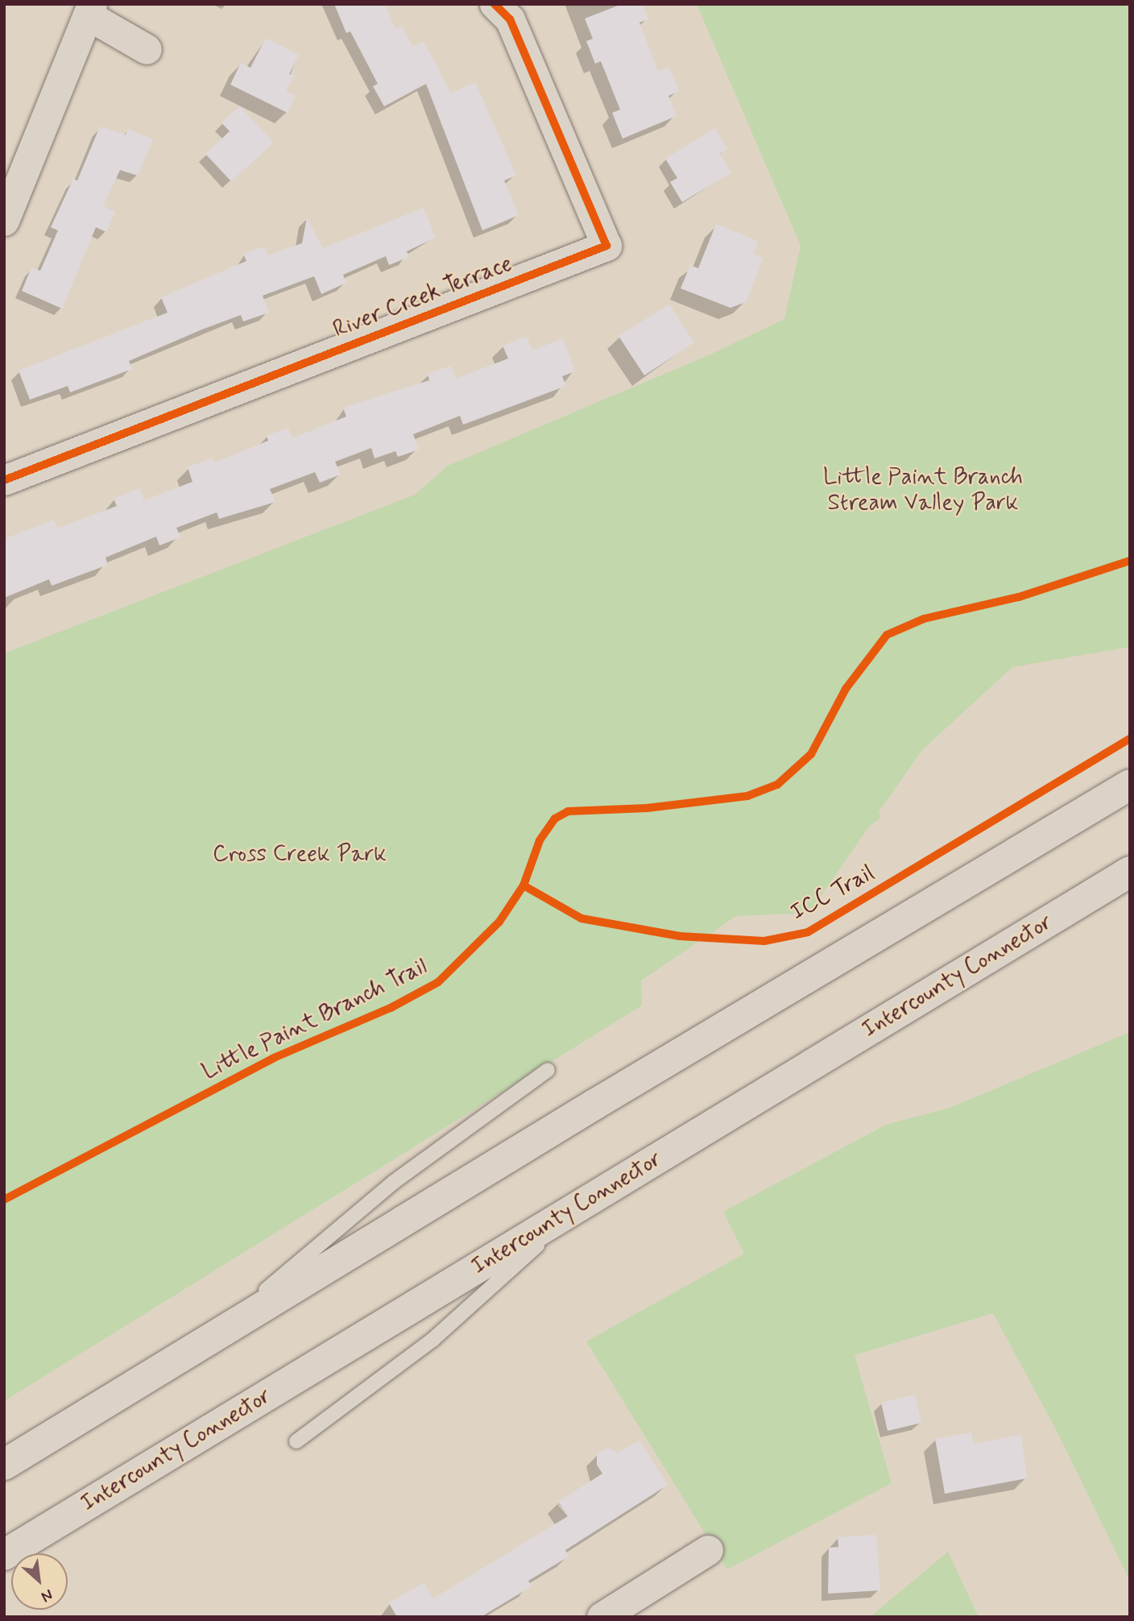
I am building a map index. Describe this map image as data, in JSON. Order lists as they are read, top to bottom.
{
  "streets": {
    "highway": ["Intercounty Connector"],
    "street": ["River Creek Terrace"],
    "cycle path": ["ICC Trail", "Little Paint Branch Trail"]
  },
  "parks": ["Little Paint Branch Stream Valley Park", "Cross Creek Park"],
  "north": "bottom right"
}
